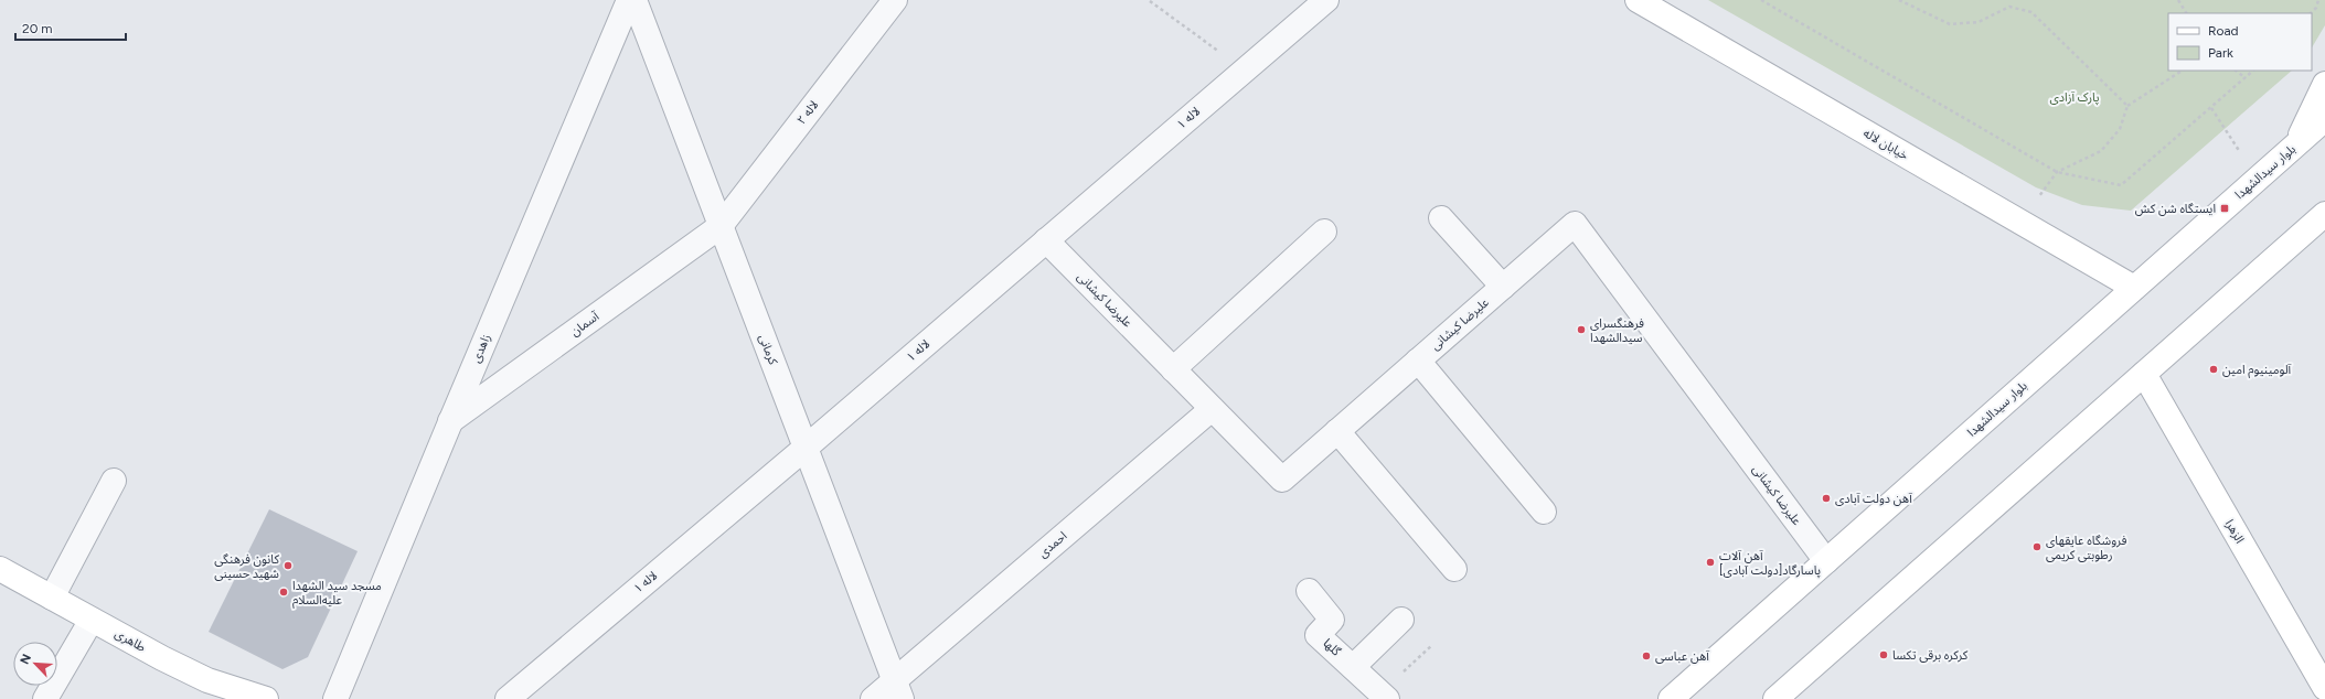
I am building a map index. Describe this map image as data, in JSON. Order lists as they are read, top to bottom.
{
  "streets": {
    "main road": [
      "خیابان لاله",
      "بلوار سیدالشهدا",
      "الزهرا",
      "طاهری"
    ],
    "street": [
      "لاله ۲",
      "لاله ۱",
      "علیرضا کیشانی",
      "آسمان",
      "زاهدی",
      "کرمانی",
      "احمدی",
      "گلها"
    ]
  },
  "crossings": [
    ["لاله ۲", "آسمان"],
    ["لاله ۲", "کرمانی"],
    ["لاله ۱", "علیرضا کیشانی"],
    ["لاله ۱", "کرمانی"],
    ["خیابان لاله", "بلوار سیدالشهدا"],
    ["بلوار سیدالشهدا", "علیرضا کیشانی"],
    ["علیرضا کیشانی", "احمدی"],
    ["آسمان", "زاهدی"],
    ["آسمان", "کرمانی"],
    ["کرمانی", "احمدی"]
  ],
  "parks": ["پارک آزادی"],
  "places": {
    "transit": ["ایستگاه شن کش"],
    "other": [
      "فرهنگسرای سیدالشهدا",
      "آلومینیوم امین",
      "آهن دولت آبادی",
      "فروشگاه عایقهای رطوبتی کریمی",
      "آهن آلات پاسارگاد[دولت آبادی]",
      "کانون فرهنگی شهید حسینی",
      "مسجد سید الشهدا علیه‌السلام",
      "کرکره برقی تکسا",
      "آهن عباسی"
    ]
  },
  "legend": ["Road", "Park"],
  "scale_bar": "20 m",
  "north": "top left"
}
